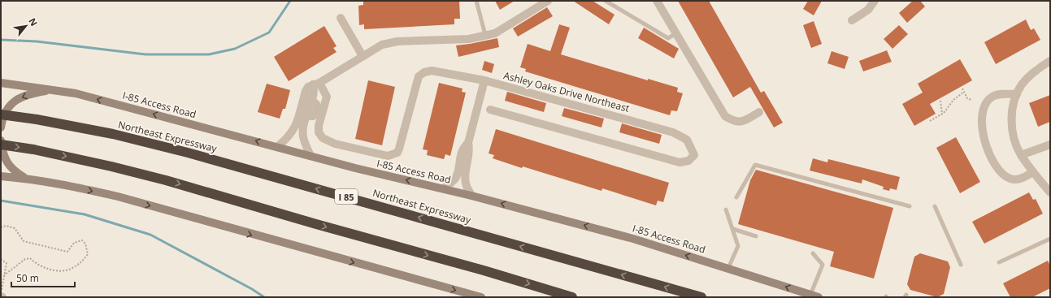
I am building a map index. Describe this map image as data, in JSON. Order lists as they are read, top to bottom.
{
  "streets": {
    "highway": ["Northeast Expressway", "I 85"],
    "main road": ["I-85 Access Road"],
    "street": ["Ashley Oaks Drive Northeast"]
  },
  "one_way": ["I-85 Access Road"],
  "scale_bar": "50 m",
  "north": "top right"
}
